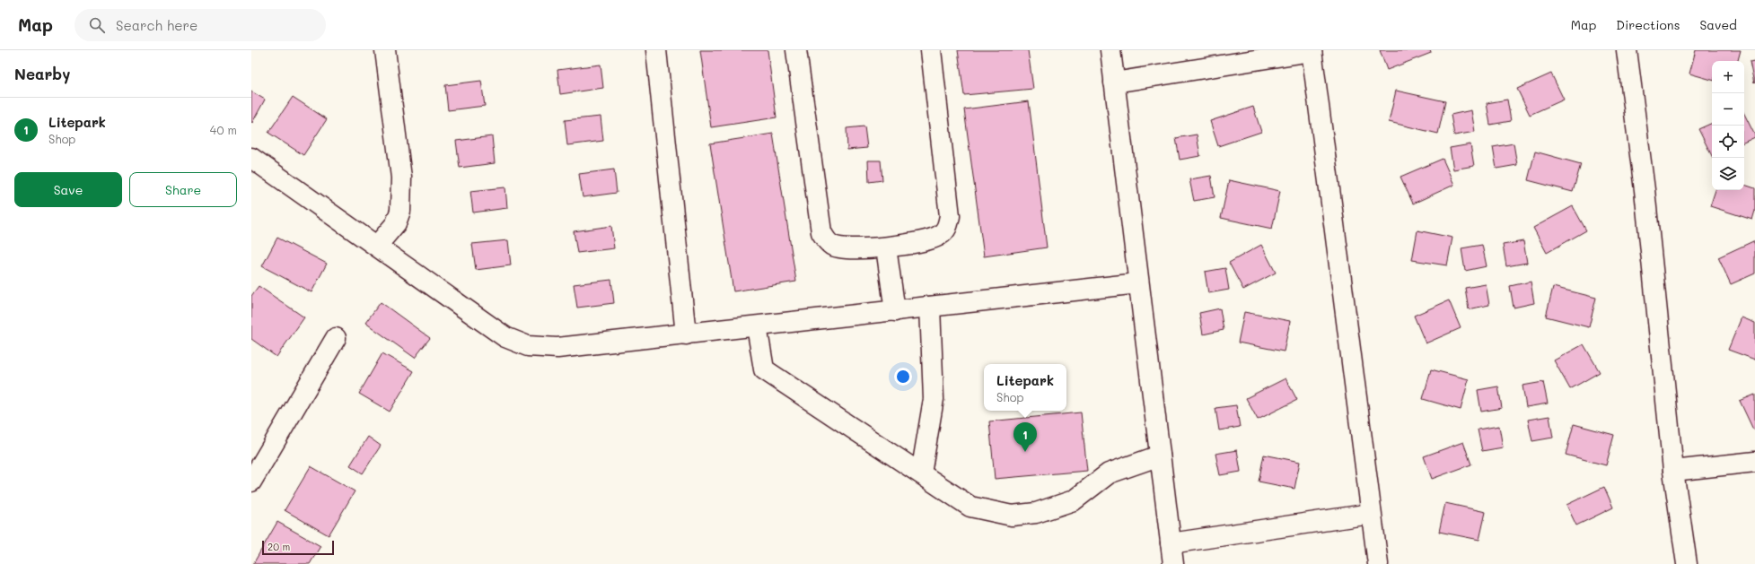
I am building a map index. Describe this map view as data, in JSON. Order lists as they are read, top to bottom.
{
  "scale_bar": "20 m",
  "page": {
    "header": "Map",
    "search": "Search here",
    "nav": ["Map", "Directions", "Saved"],
    "heading": "Nearby",
    "map_buttons": ["+", "−"],
    "list": [
      {
        "mark": "1",
        "name": "Litepark",
        "note": "Shop",
        "value": "40 m"
      }
    ],
    "buttons": ["Save", "Share"],
    "popup": ["Litepark", "Shop"],
    "pins": "1",
    "scale": "20 m"
  }
}
